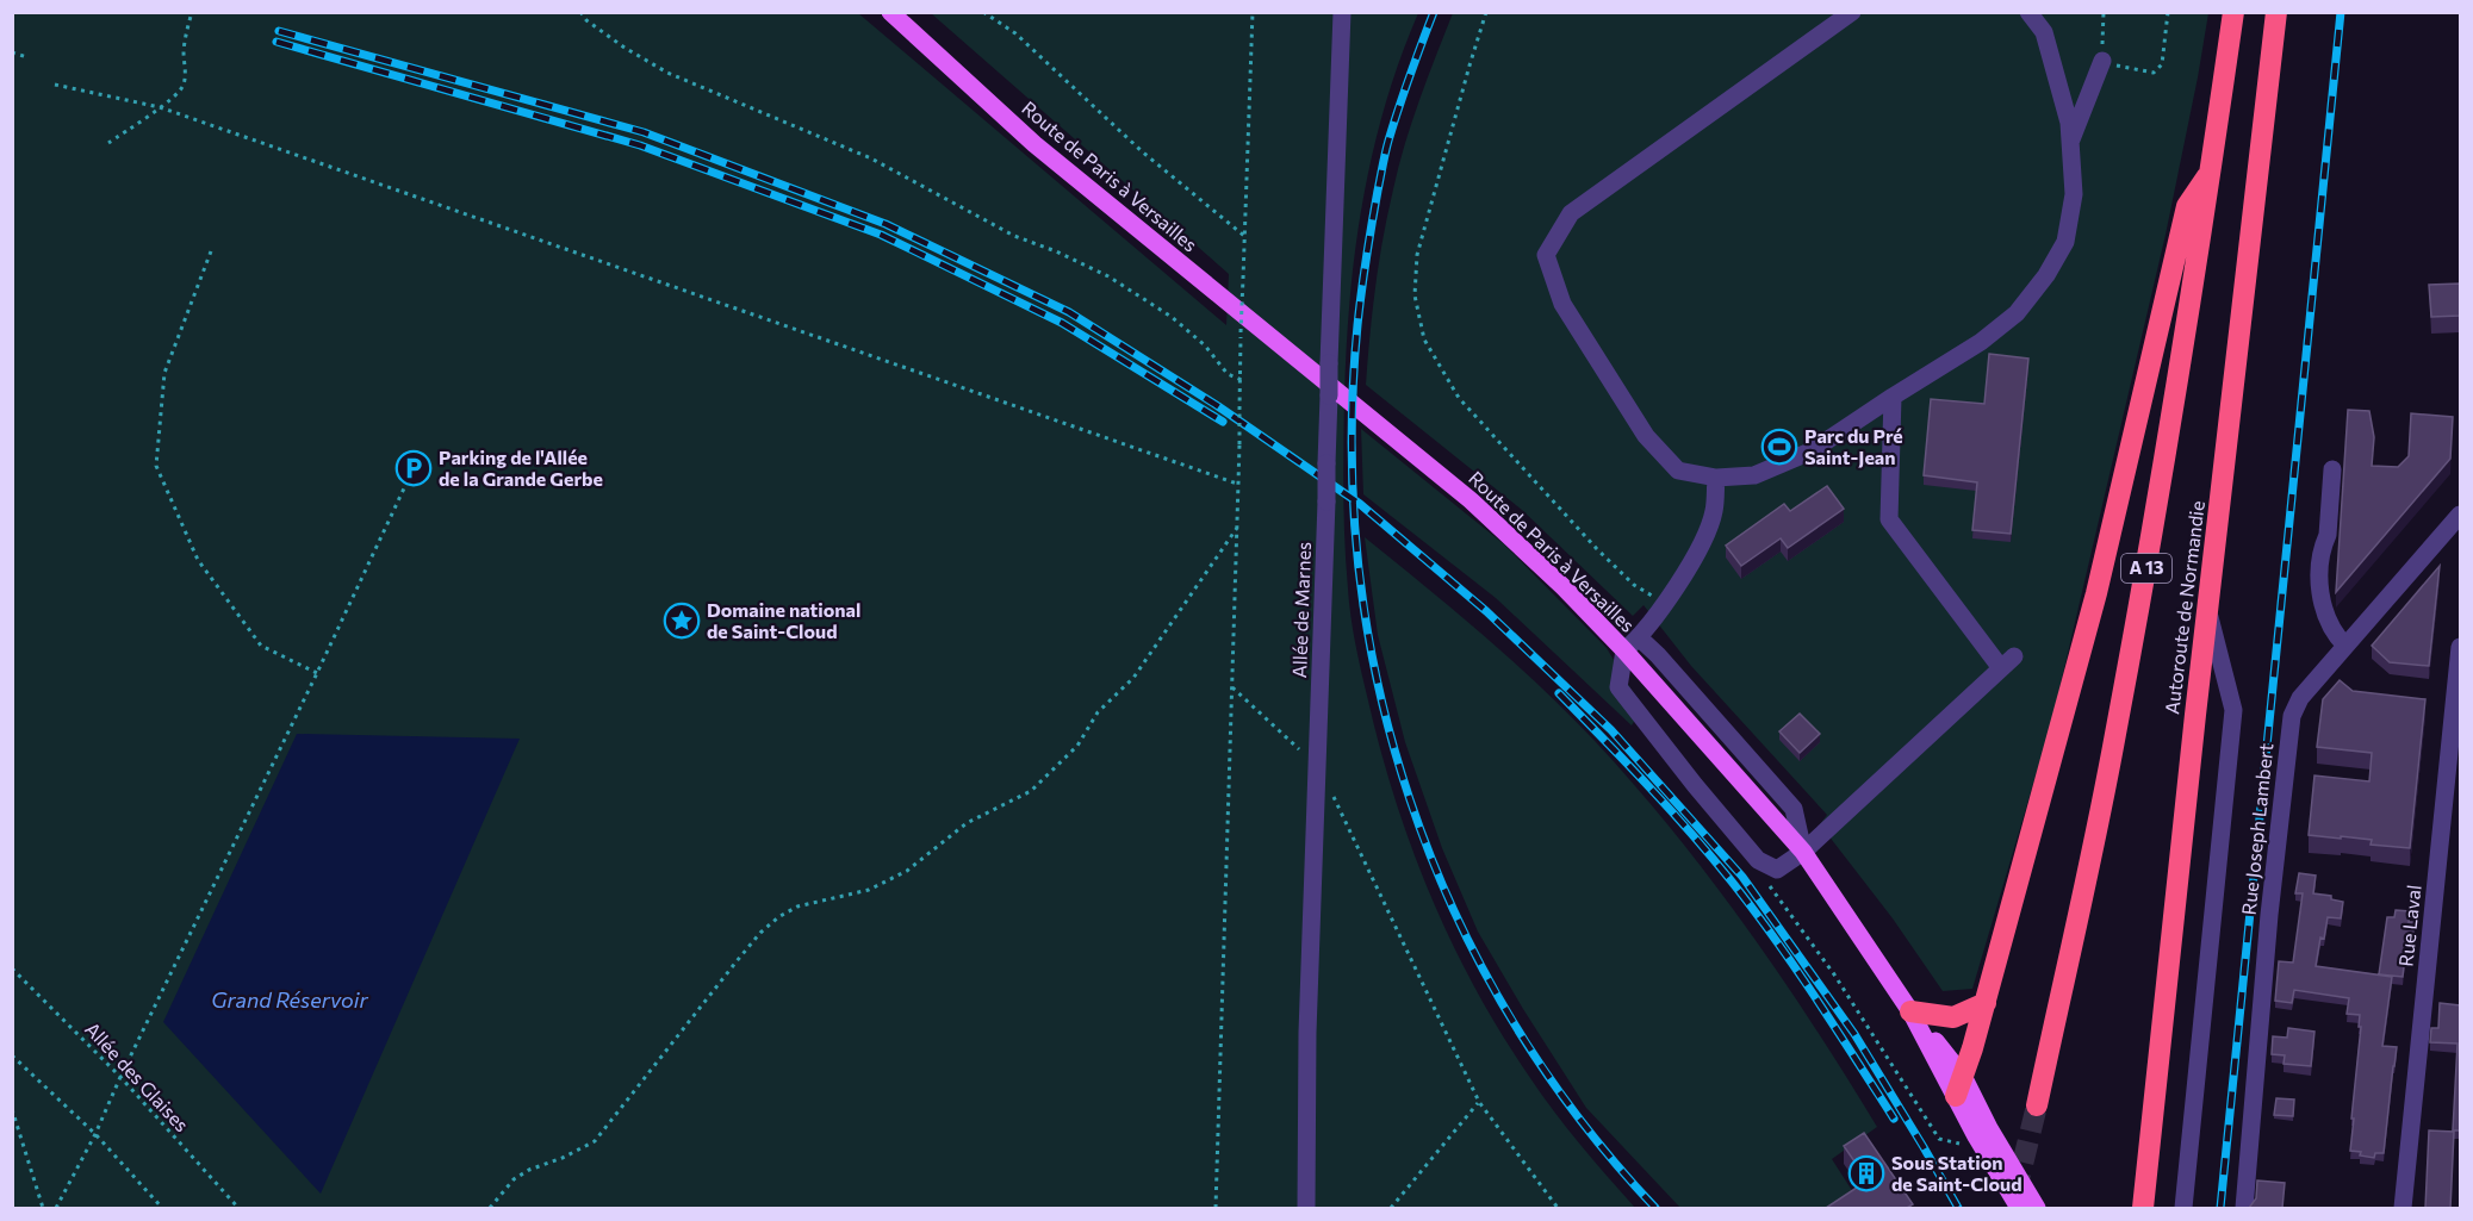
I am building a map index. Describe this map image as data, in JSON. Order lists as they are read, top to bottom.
{
  "streets": {
    "highway": ["A 13", "Autoroute de Normandie"],
    "main road": ["Route de Paris à Versailles"],
    "street": ["Allée de Marnes", "Rue Joseph Lambert", "Rue Laval"],
    "path": ["Allée des Glaises"]
  },
  "water": ["Grand Réservoir"],
  "places": {
    "sports": ["Parc du Pré Saint-Jean"],
    "parking": ["Parking de l'Allée de la Grande Gerbe"],
    "place": ["Domaine national de Saint-Cloud"],
    "building": ["Sous Station de Saint-Cloud"]
  }
}
